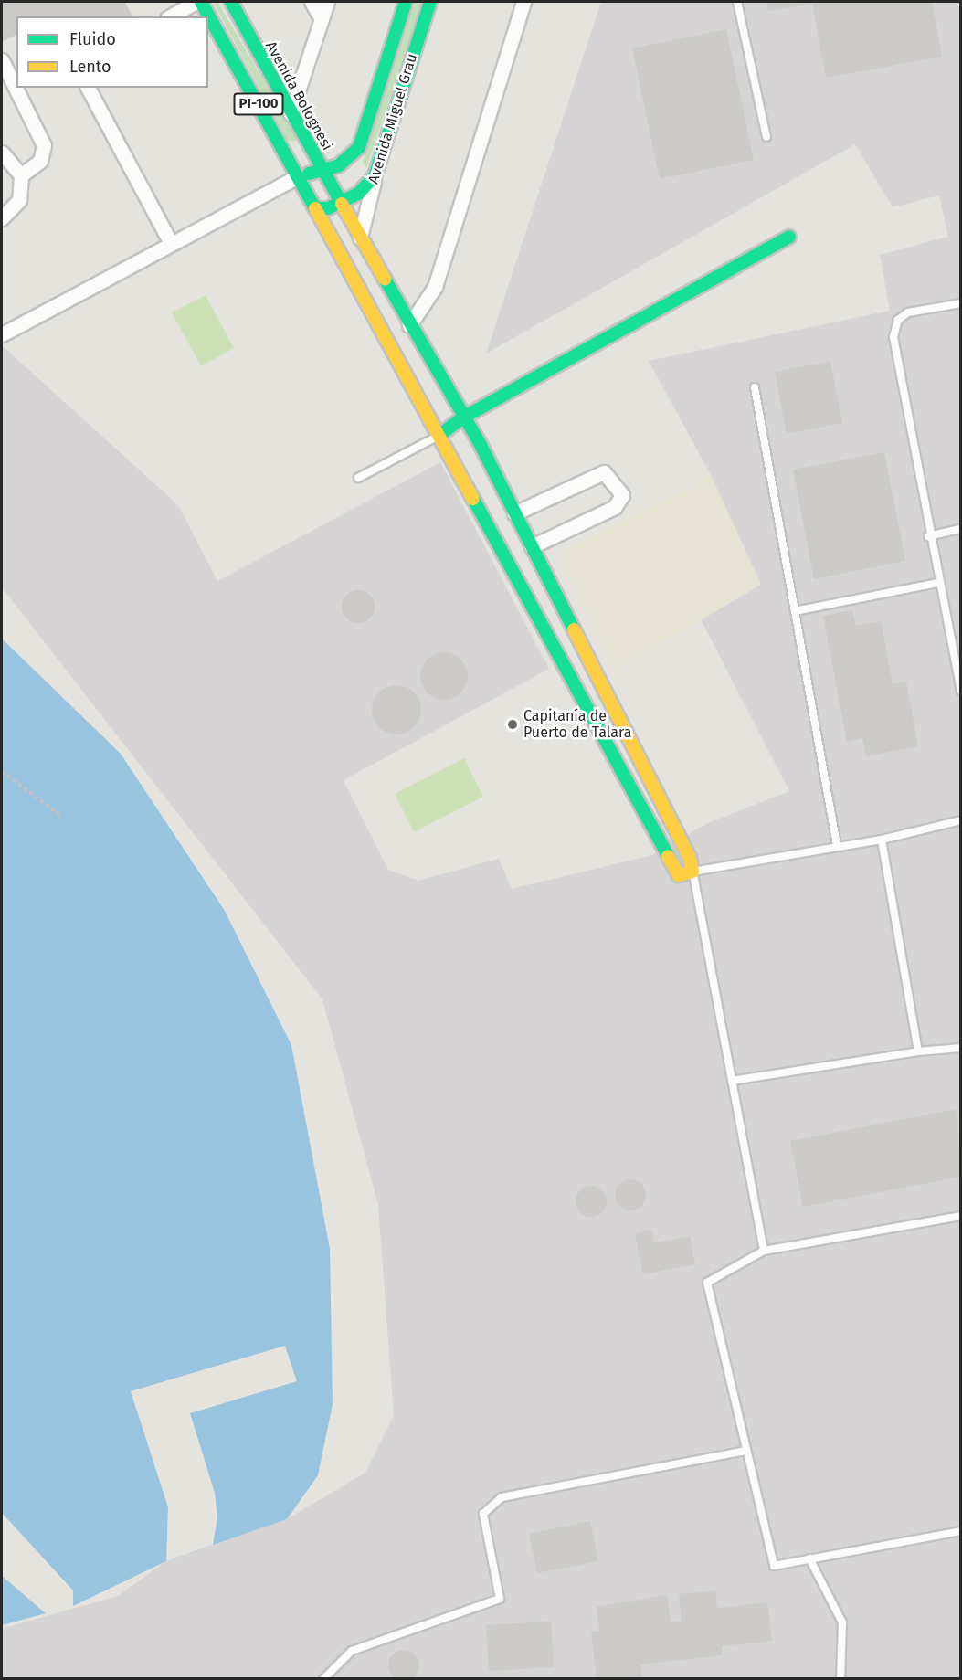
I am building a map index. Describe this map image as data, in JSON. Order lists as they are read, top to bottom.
{
  "streets": {
    "street": ["Avenida Bolognesi", "PI-100", "Avenida Miguel Grau"]
  },
  "crossings": [
    ["Avenida Bolognesi", "Avenida Miguel Grau"],
    ["PI-100", "Avenida Miguel Grau"]
  ],
  "places": ["Capitanía de Puerto de Talara"],
  "legend": ["Fluido", "Lento"]
}
